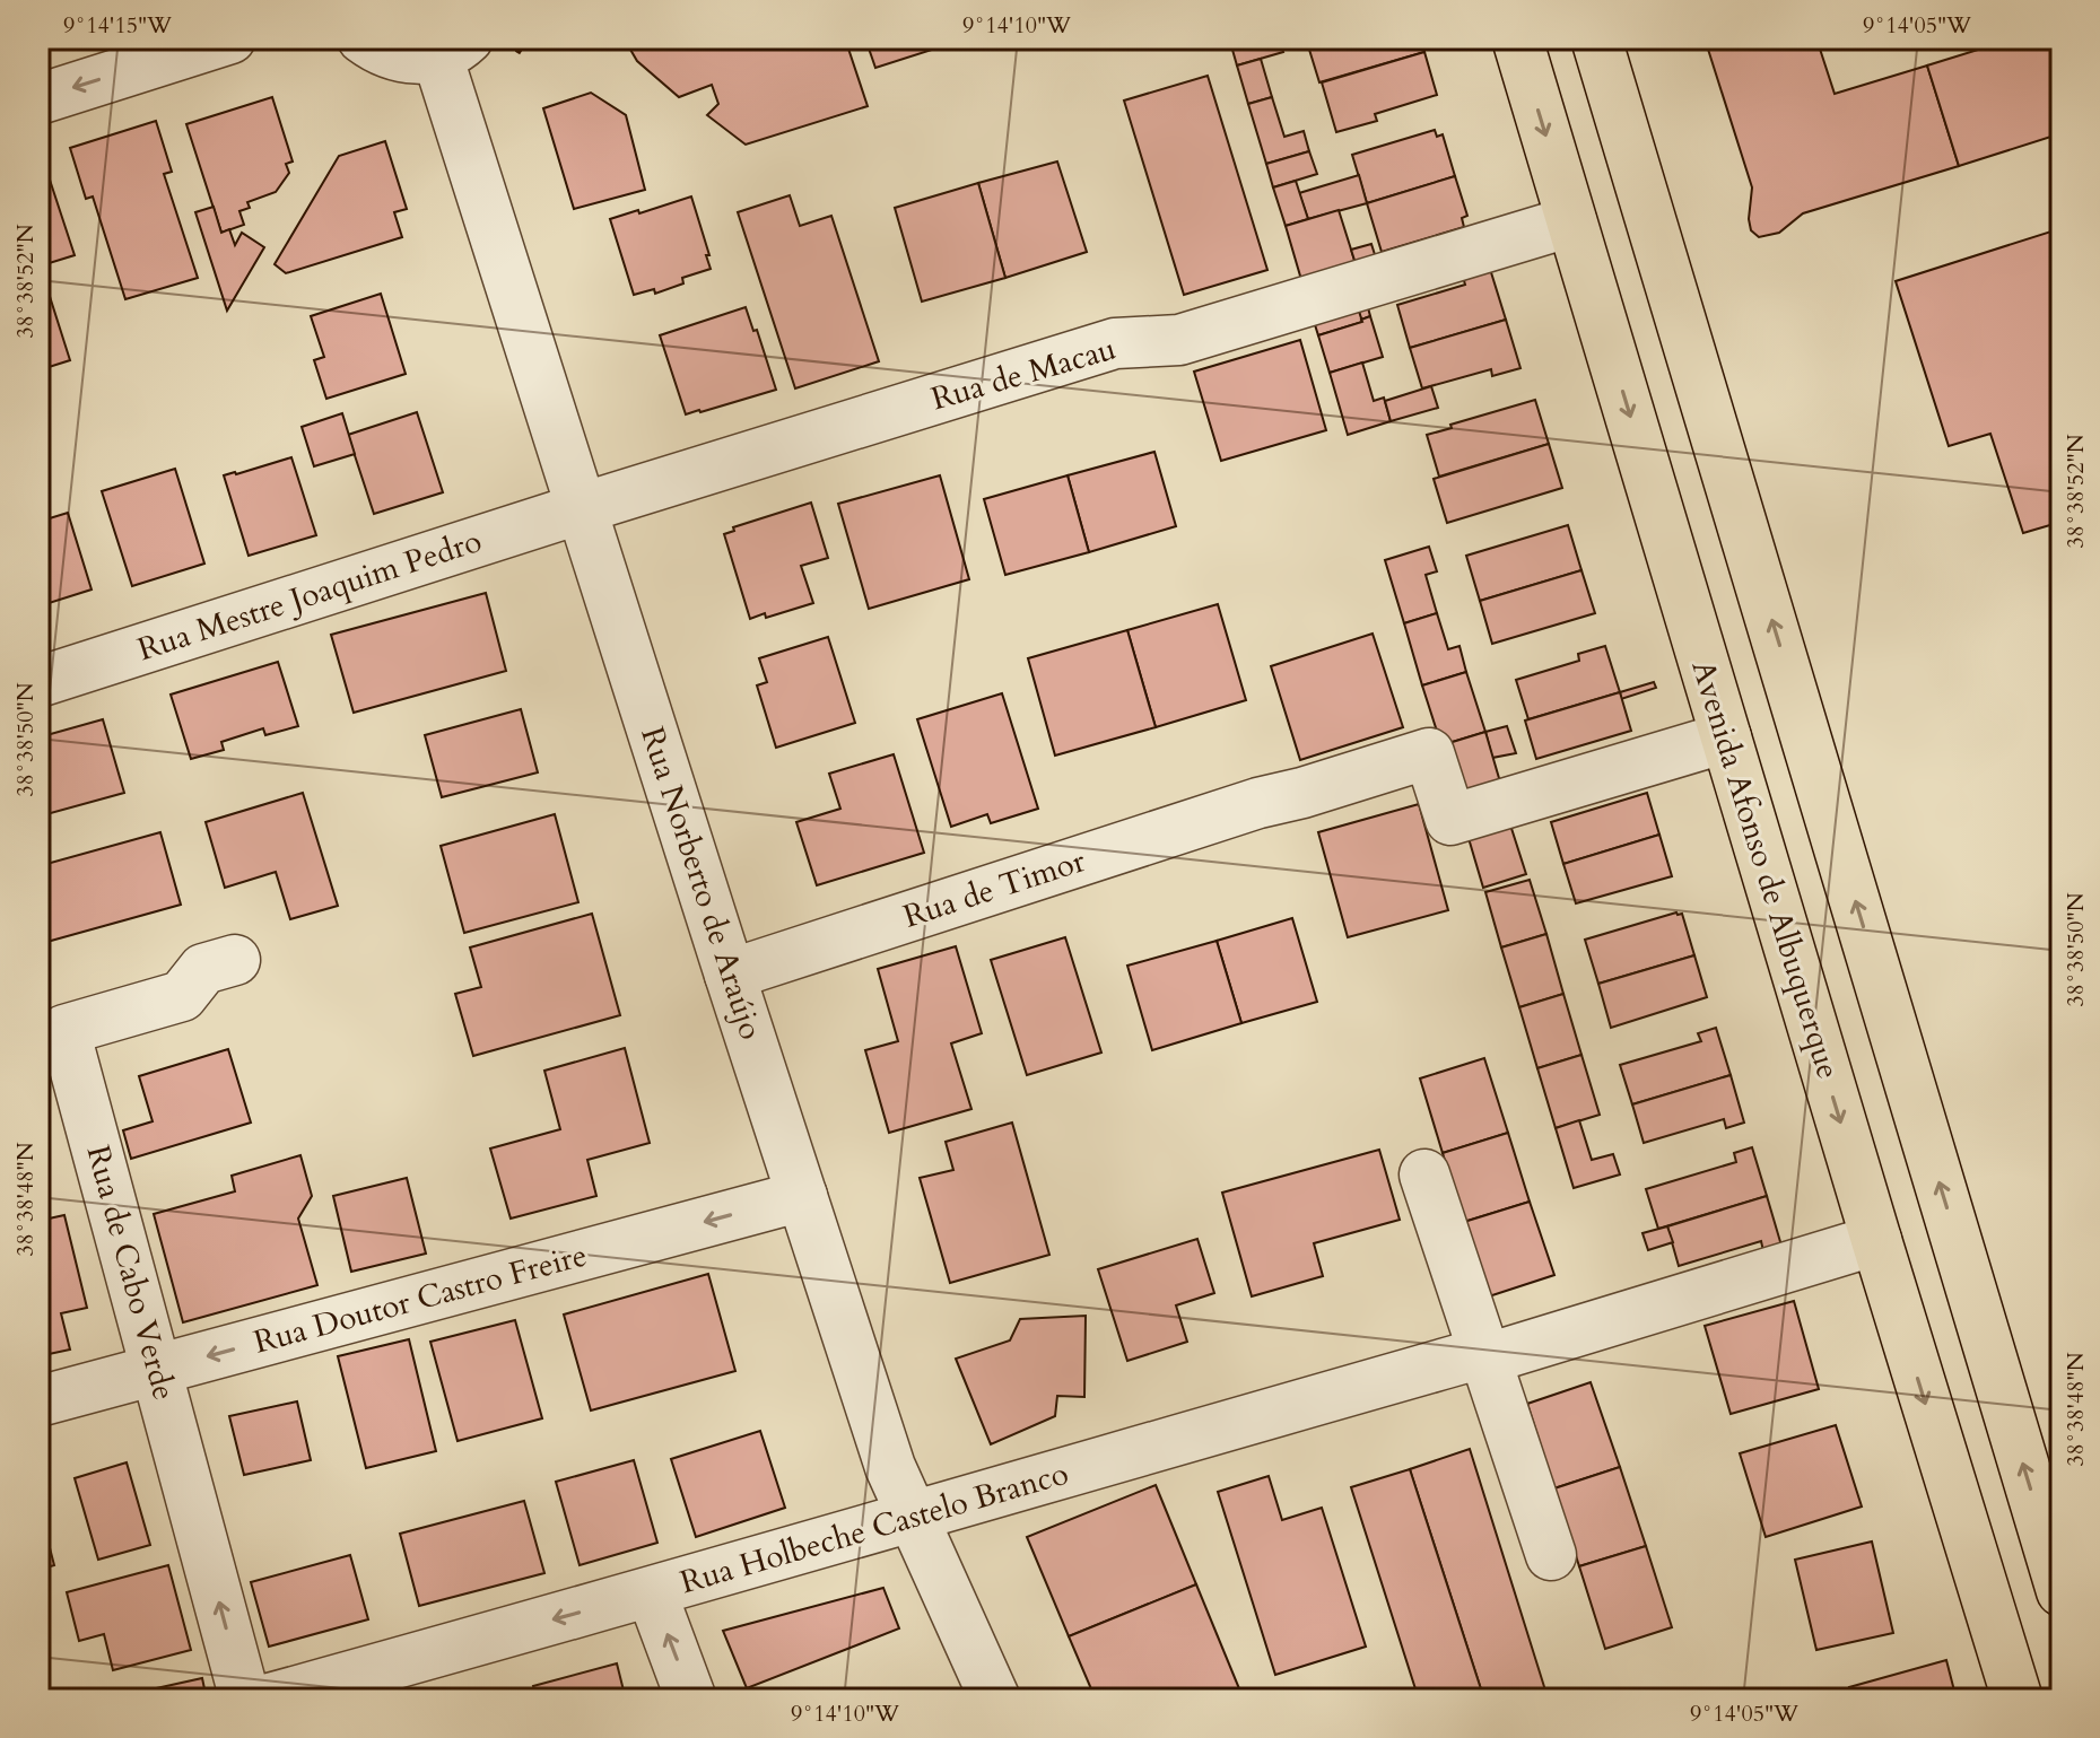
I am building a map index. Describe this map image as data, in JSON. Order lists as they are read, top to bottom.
{
  "streets": {
    "main road": ["Avenida Afonso de Albuquerque"],
    "street": [
      "Rua de Macau",
      "Rua Mestre Joaquim Pedro",
      "Rua Norberto de Araújo",
      "Rua de Timor",
      "Rua de Cabo Verde",
      "Rua Doutor Castro Freire",
      "Rua Holbeche Castelo Branco"
    ]
  },
  "crossings": [
    ["Rua de Macau", "Rua Mestre Joaquim Pedro"],
    ["Rua de Macau", "Avenida Afonso de Albuquerque"],
    ["Rua de Macau", "Rua Norberto de Araújo"],
    ["Rua Mestre Joaquim Pedro", "Rua Norberto de Araújo"],
    ["Avenida Afonso de Albuquerque", "Rua de Timor"],
    ["Avenida Afonso de Albuquerque", "Rua Holbeche Castelo Branco"],
    ["Rua Norberto de Araújo", "Rua de Timor"],
    ["Rua Norberto de Araújo", "Rua Doutor Castro Freire"],
    ["Rua Norberto de Araújo", "Rua Holbeche Castelo Branco"],
    ["Rua de Cabo Verde", "Rua Doutor Castro Freire"]
  ],
  "one_way": ["Rua de Cabo Verde", "Rua Doutor Castro Freire"],
  "coordinates": [
    "9°14'15\"W",
    "9°14'10\"W",
    "9°14'05\"W",
    "38°38'52\"N",
    "38°38'50\"N",
    "38°38'48\"N"
  ]
}
